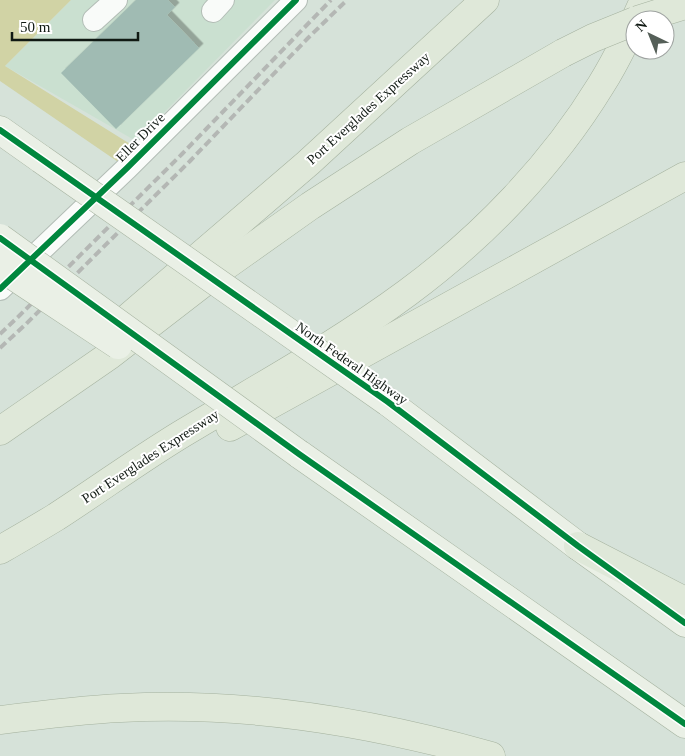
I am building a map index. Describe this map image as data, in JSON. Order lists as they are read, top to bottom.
{
  "streets": {
    "highway": ["Port Everglades Expressway"],
    "main road": ["North Federal Highway"],
    "street": ["Eller Drive"]
  },
  "scale_bar": "50 m",
  "north": "top left"
}
